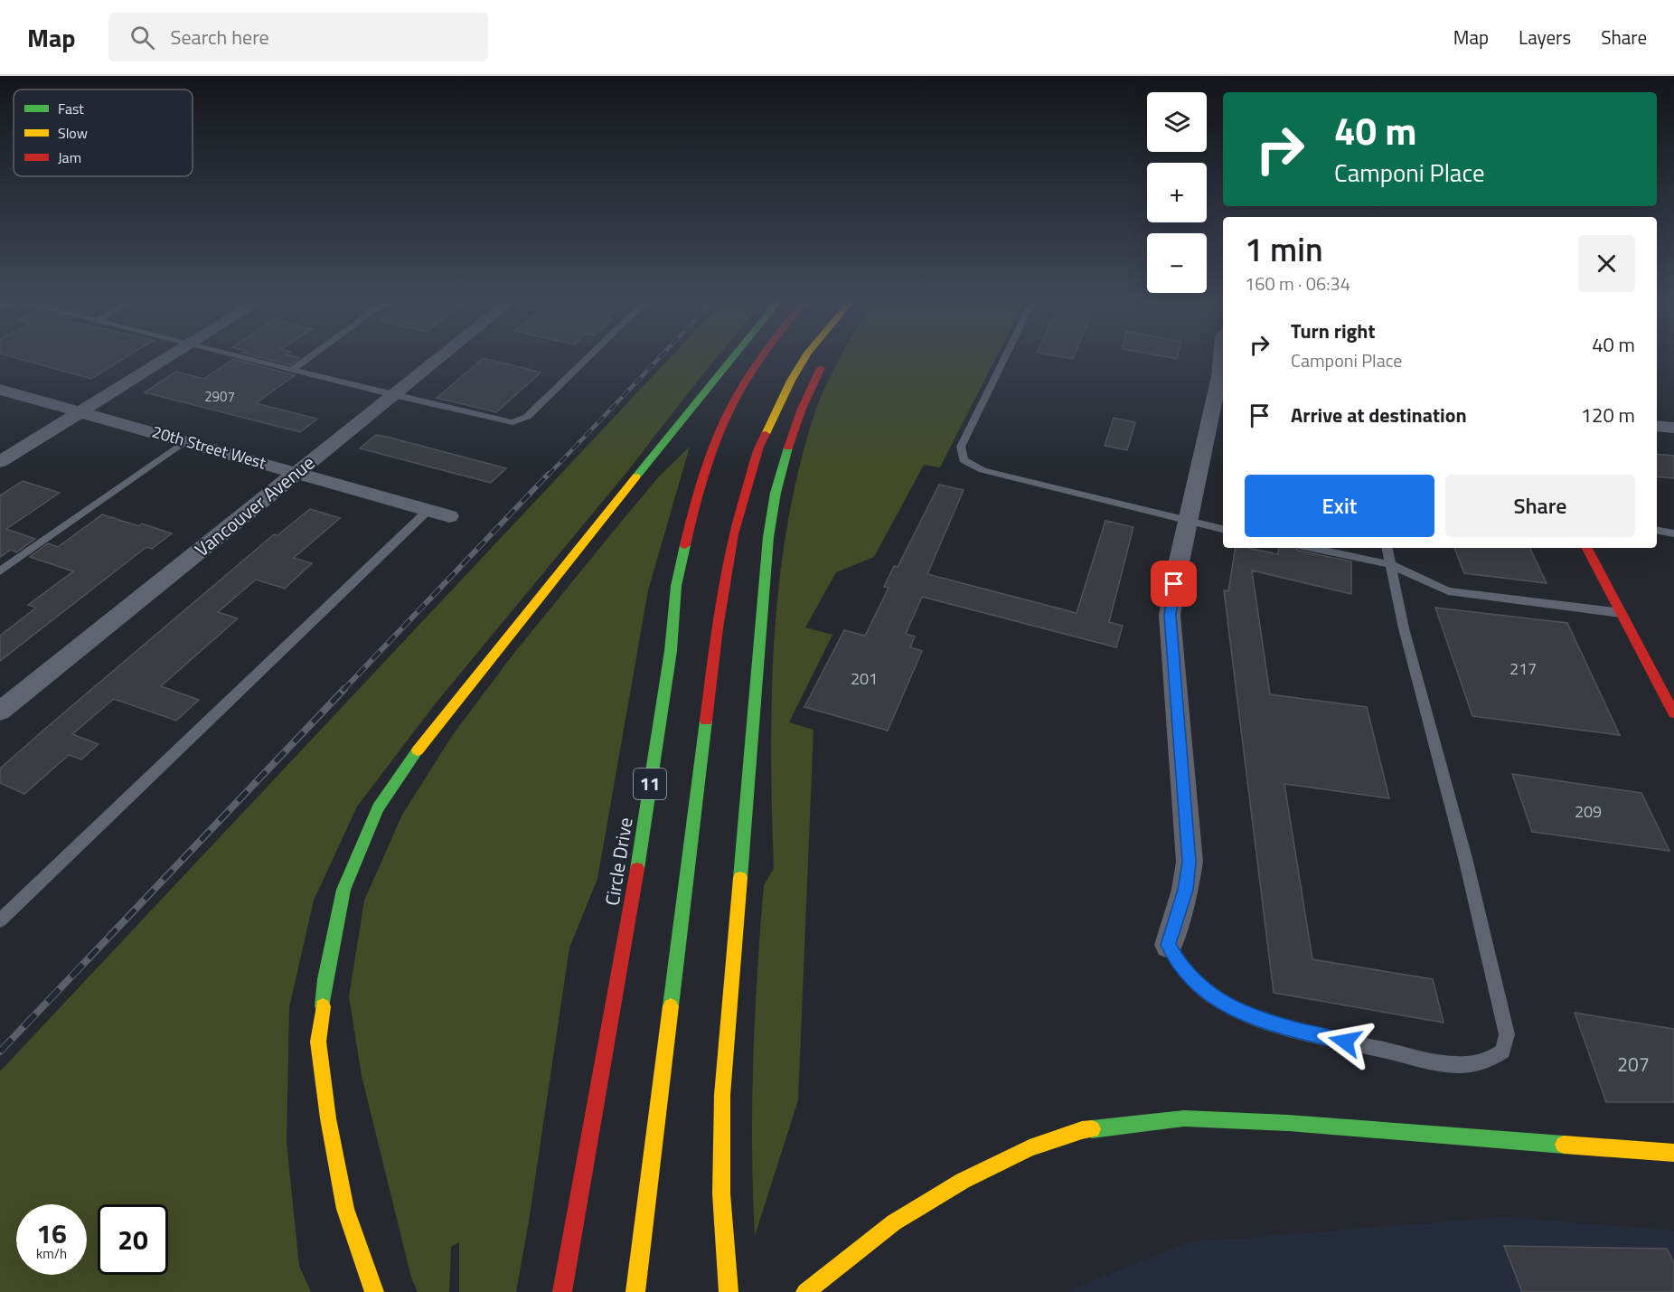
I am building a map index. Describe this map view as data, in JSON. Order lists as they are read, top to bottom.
{
  "streets": {
    "main road": ["11", "Circle Drive"],
    "street": ["20th Street West", "Vancouver Avenue"]
  },
  "crossings": [
    ["20th Street West", "Vancouver Avenue"]
  ],
  "house_numbers": [
    "2907",
    "217",
    "201",
    "209",
    "207"
  ],
  "legend": ["Fast", "Slow", "Jam"],
  "page": {
    "header": "Map",
    "search": "Search here",
    "nav": ["Map", "Layers", "Share"],
    "map_buttons": ["+", "−"],
    "turn": ["40 m", "Camponi Place"],
    "heading": ["1 min", "160 m · 06:34"],
    "list": [
      {
        "name": "Turn right",
        "note": "Camponi Place",
        "value": "40 m"
      },
      {
        "name": "Arrive at destination",
        "value": "120 m"
      }
    ],
    "buttons": ["Exit", "Share"],
    "speed": "16 km/h",
    "limit": "20"
  }
}
